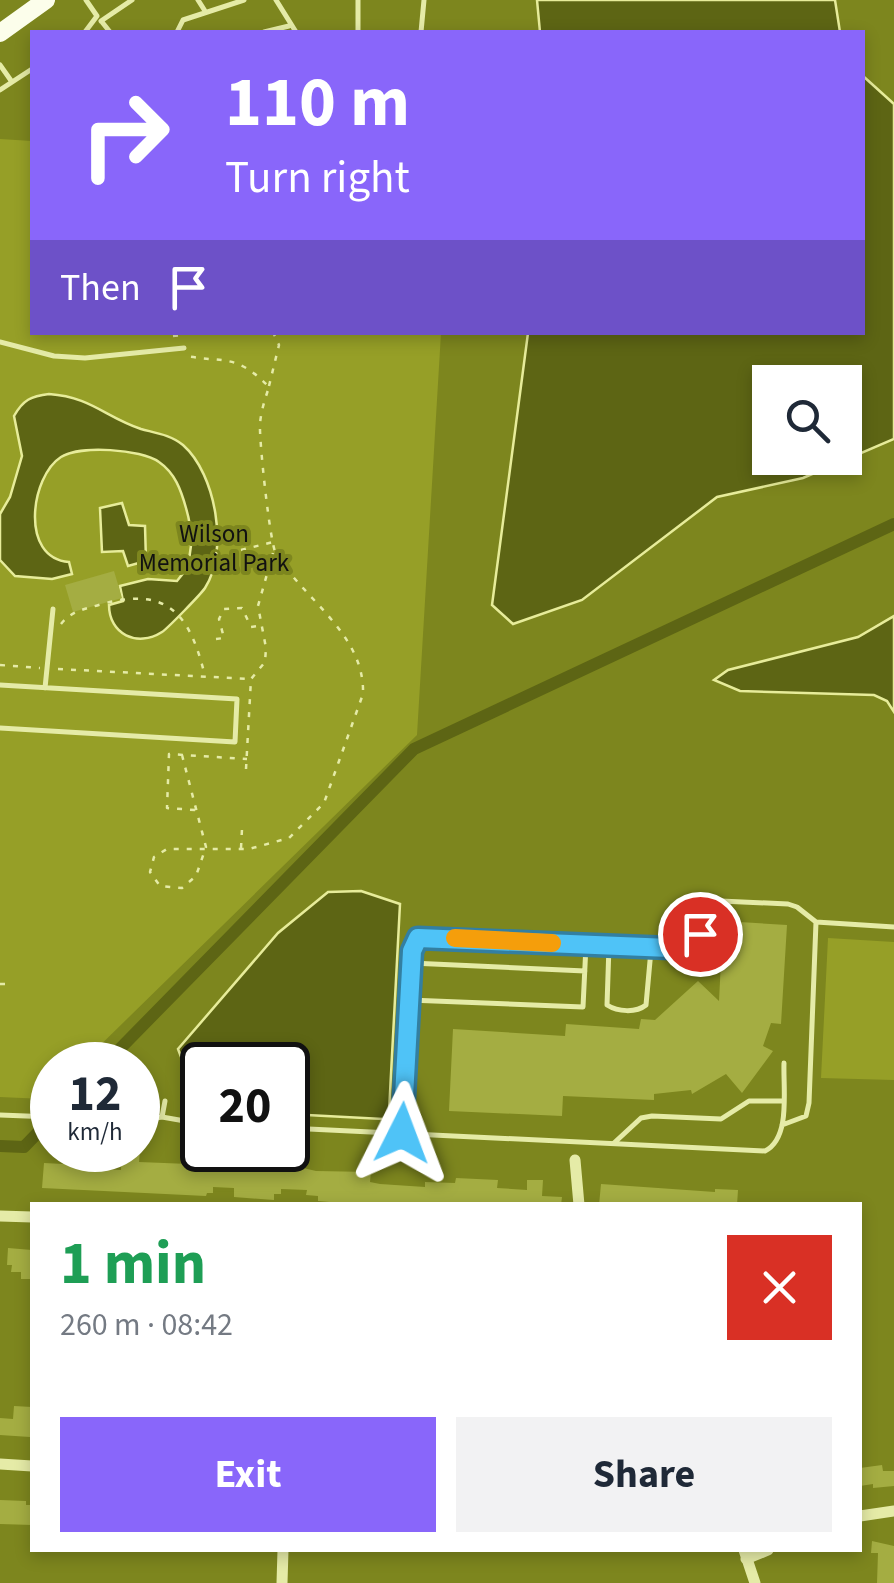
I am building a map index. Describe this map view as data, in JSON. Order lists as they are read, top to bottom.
{
  "parks": ["Wilson Memorial Park"],
  "page": {
    "turn": ["110 m", "Turn right"],
    "then": "Then",
    "speed": "12 km/h",
    "limit": "20",
    "heading": ["1 min", "260 m · 08:42"],
    "buttons": ["Exit", "Share"]
  }
}
